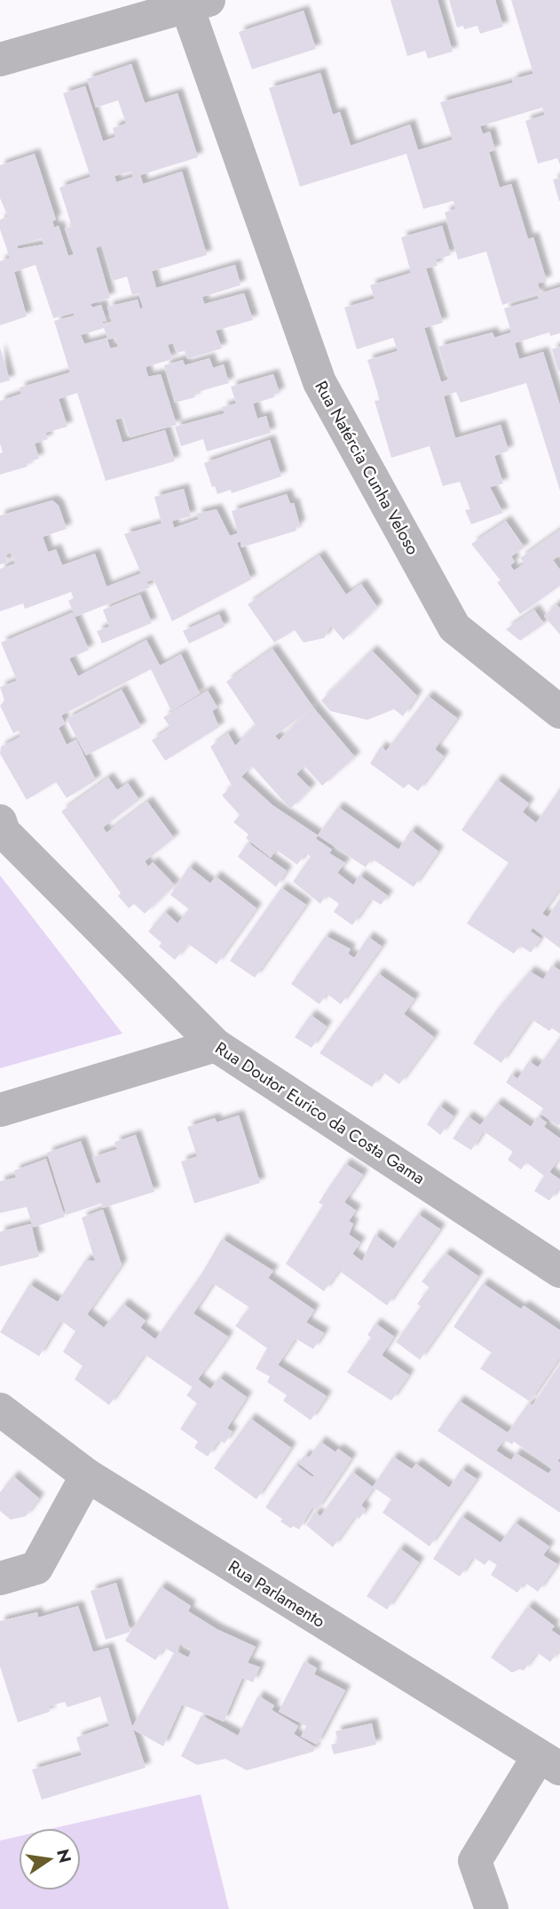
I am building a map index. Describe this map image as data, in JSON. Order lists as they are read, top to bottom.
{
  "streets": {
    "street": ["Rua Natércia Cunha Veloso", "Rua Doutor Eurico da Costa Gama", "Rua Parlamento"]
  },
  "north": "right"
}
